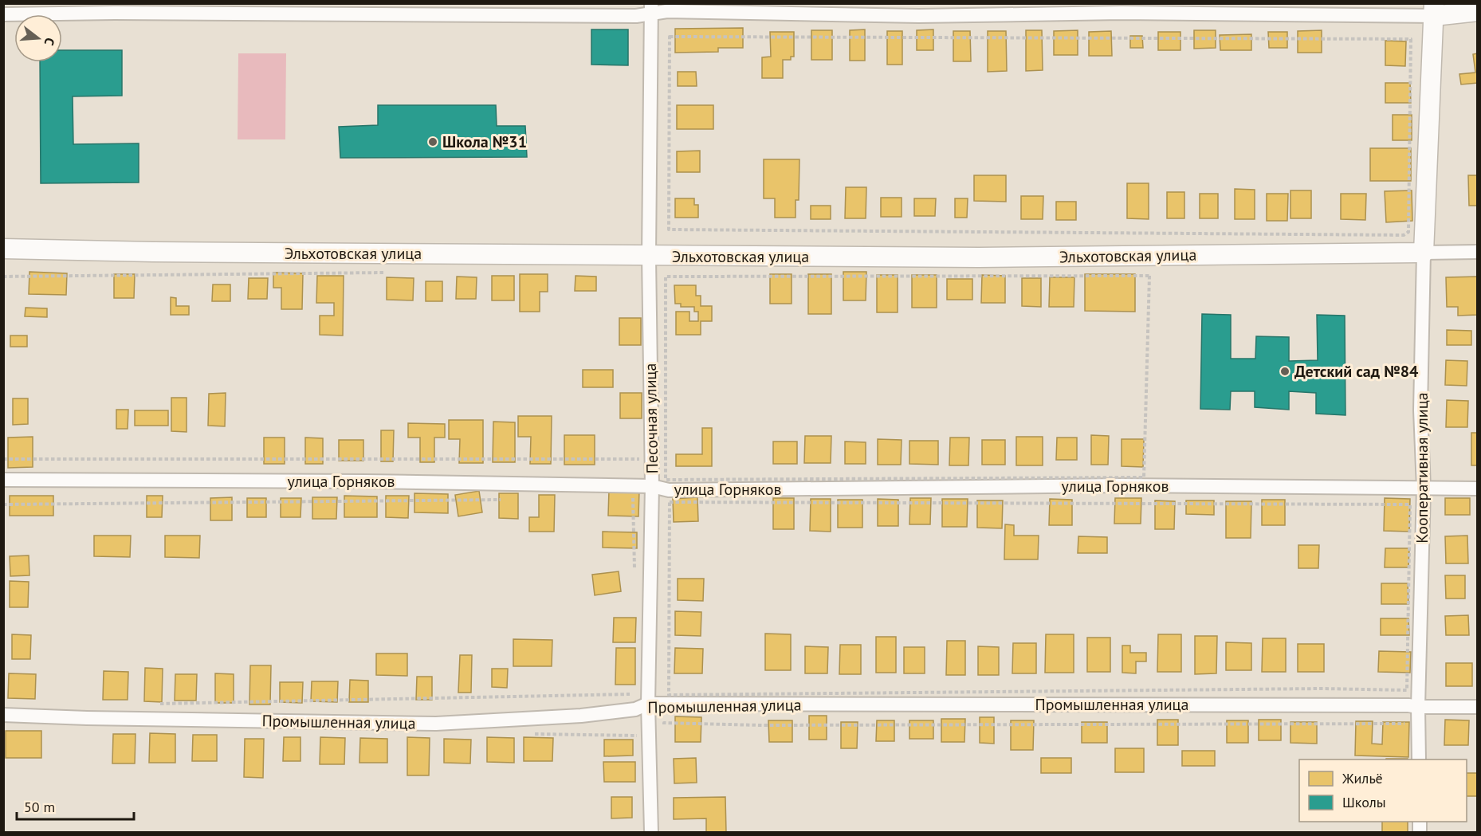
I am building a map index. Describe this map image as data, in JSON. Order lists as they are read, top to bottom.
{
  "streets": {
    "street": [
      "Эльхотовская улица",
      "Песочная улица",
      "Кооперативная улица",
      "улица Горняков",
      "Промышленная улица"
    ]
  },
  "crossings": [
    ["Эльхотовская улица", "Песочная улица"],
    ["Эльхотовская улица", "Кооперативная улица"],
    ["Песочная улица", "улица Горняков"],
    ["Песочная улица", "Промышленная улица"],
    ["Кооперативная улица", "улица Горняков"],
    ["Кооперативная улица", "Промышленная улица"]
  ],
  "places": ["Школа №31", "Детский сад №84"],
  "legend": ["Жильё", "Школы"],
  "scale_bar": "50 m",
  "north": "right"
}
